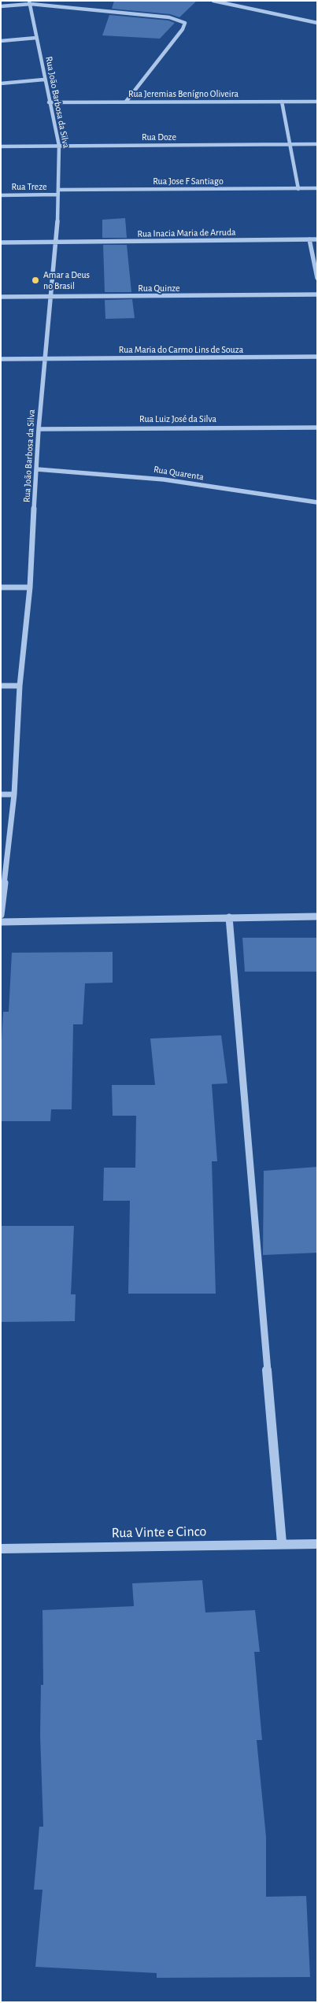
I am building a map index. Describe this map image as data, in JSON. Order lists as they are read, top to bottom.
{
  "streets": {
    "street": [
      "Rua Jeremias Benígno Oliveira",
      "Rua João Barbosa da Silva",
      "Rua Doze",
      "Rua Jose F Santiago",
      "Rua Treze",
      "Rua Inacia Maria de Arruda",
      "Rua Quinze",
      "Rua Maria do Carmo Lins de Souza",
      "Rua Luiz José da Silva",
      "Rua Quarenta",
      "Rua Vinte e Cinco"
    ]
  },
  "crossings": [
    ["Rua Jeremias Benígno Oliveira", "Rua João Barbosa da Silva"],
    ["Rua João Barbosa da Silva", "Rua Doze"],
    ["Rua João Barbosa da Silva", "Rua Jose F Santiago"],
    ["Rua João Barbosa da Silva", "Rua Treze"],
    ["Rua João Barbosa da Silva", "Rua Inacia Maria de Arruda"],
    ["Rua João Barbosa da Silva", "Rua Quinze"],
    ["Rua João Barbosa da Silva", "Rua Maria do Carmo Lins de Souza"],
    ["Rua João Barbosa da Silva", "Rua Luiz José da Silva"],
    ["Rua João Barbosa da Silva", "Rua Quarenta"],
    ["Rua Jose F Santiago", "Rua Treze"]
  ],
  "places": ["Amar a Deus no Brasil"]
}
